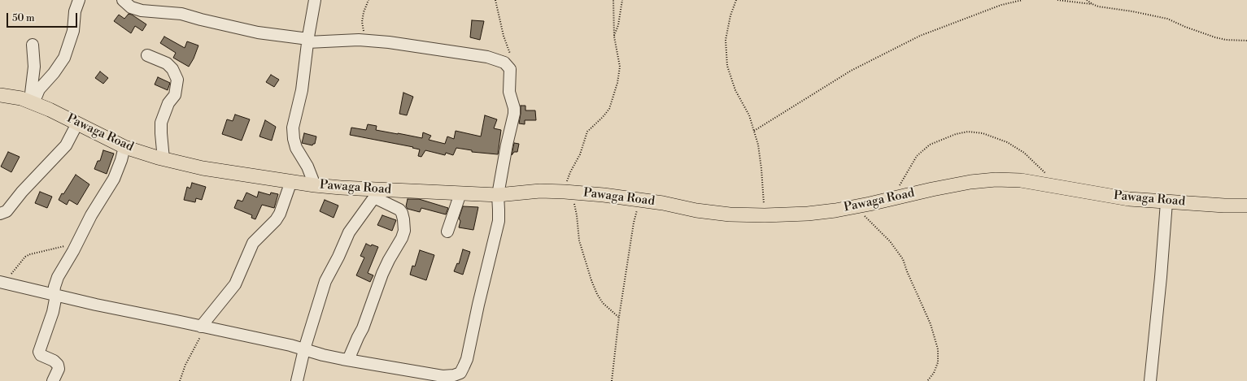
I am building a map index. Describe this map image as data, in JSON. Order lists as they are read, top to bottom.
{
  "streets": {
    "main road": ["Pawaga Road"]
  },
  "scale_bar": "50 m"
}
